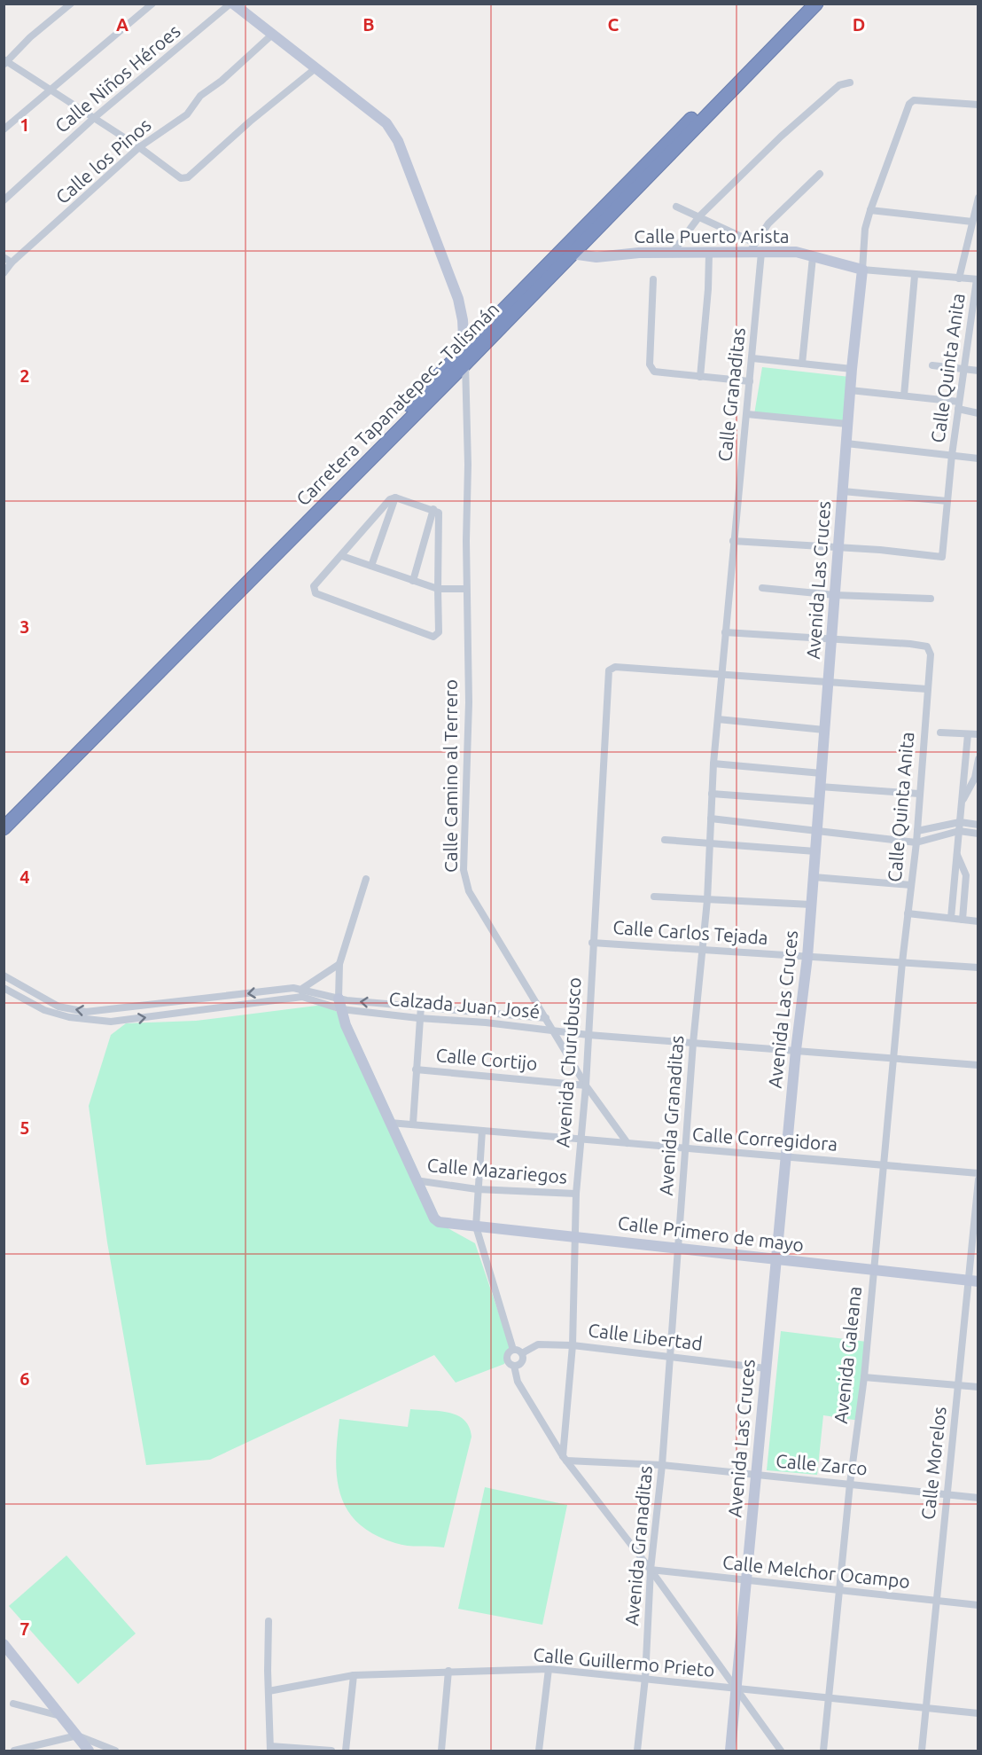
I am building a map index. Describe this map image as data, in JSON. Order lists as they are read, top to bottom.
{
  "streets": {
    "highway": ["Carretera Tapanatepec - Talismán"],
    "street": [
      "Calle Niños Héroes",
      "Calle los Pinos",
      "Calle Puerto Arista",
      "Calle Quinta Anita",
      "Calle Granaditas",
      "Avenida Las Cruces",
      "Calle Camino al Terrero",
      "Calle Carlos Tejada",
      "Calzada Juan José",
      "Calle Cortijo",
      "Avenida Churubusco",
      "Avenida Granaditas",
      "Calle Corregidora",
      "Calle Mazariegos",
      "Calle Primero de mayo",
      "Calle Libertad",
      "Avenida Galeana",
      "Calle Morelos",
      "Calle Zarco",
      "Calle Melchor Ocampo",
      "Calle Guillermo Prieto"
    ]
  },
  "crossings": [
    ["Calle Puerto Arista", "Calle Quinta Anita"],
    ["Calle Puerto Arista", "Calle Granaditas"],
    ["Calle Puerto Arista", "Carretera Tapanatepec - Talismán"],
    ["Calle Puerto Arista", "Avenida Las Cruces"],
    ["Calle Quinta Anita", "Avenida Las Cruces"],
    ["Calle Quinta Anita", "Calle Carlos Tejada"],
    ["Calle Quinta Anita", "Avenida Galeana"],
    ["Calle Granaditas", "Avenida Granaditas"],
    ["Carretera Tapanatepec - Talismán", "Calle Camino al Terrero"],
    ["Avenida Las Cruces", "Calle Carlos Tejada"],
    ["Avenida Las Cruces", "Calzada Juan José"],
    ["Avenida Las Cruces", "Calle Corregidora"],
    ["Avenida Las Cruces", "Calle Primero de mayo"],
    ["Avenida Las Cruces", "Calle Libertad"],
    ["Avenida Las Cruces", "Calle Zarco"],
    ["Avenida Las Cruces", "Calle Melchor Ocampo"],
    ["Avenida Las Cruces", "Calle Guillermo Prieto"],
    ["Calle Camino al Terrero", "Calzada Juan José"],
    ["Calle Camino al Terrero", "Calle Cortijo"],
    ["Calle Camino al Terrero", "Avenida Churubusco"],
    ["Calle Camino al Terrero", "Calle Corregidora"],
    ["Calle Carlos Tejada", "Avenida Churubusco"],
    ["Calle Carlos Tejada", "Avenida Granaditas"],
    ["Calle Carlos Tejada", "Avenida Galeana"],
    ["Calzada Juan José", "Avenida Churubusco"],
    ["Calzada Juan José", "Avenida Granaditas"],
    ["Calzada Juan José", "Avenida Galeana"],
    ["Calle Cortijo", "Avenida Churubusco"],
    ["Avenida Churubusco", "Avenida Granaditas"],
    ["Avenida Churubusco", "Calle Corregidora"],
    ["Avenida Churubusco", "Calle Mazariegos"],
    ["Avenida Churubusco", "Calle Primero de mayo"],
    ["Avenida Churubusco", "Calle Libertad"],
    ["Avenida Churubusco", "Calle Zarco"],
    ["Avenida Granaditas", "Calle Corregidora"],
    ["Avenida Granaditas", "Calle Primero de mayo"],
    ["Avenida Granaditas", "Calle Libertad"],
    ["Avenida Granaditas", "Calle Zarco"],
    ["Avenida Granaditas", "Calle Melchor Ocampo"],
    ["Avenida Granaditas", "Calle Guillermo Prieto"],
    ["Calle Corregidora", "Avenida Galeana"],
    ["Calle Mazariegos", "Calle Primero de mayo"],
    ["Calle Primero de mayo", "Avenida Galeana"],
    ["Calle Primero de mayo", "Calle Morelos"],
    ["Avenida Galeana", "Calle Zarco"],
    ["Avenida Galeana", "Calle Melchor Ocampo"],
    ["Avenida Galeana", "Calle Guillermo Prieto"],
    ["Calle Morelos", "Calle Zarco"],
    ["Calle Morelos", "Calle Melchor Ocampo"],
    ["Calle Morelos", "Calle Guillermo Prieto"]
  ],
  "grid": {
    "columns": [
      "A",
      "B",
      "C",
      "D"
    ],
    "rows": [
      "1",
      "2",
      "3",
      "4",
      "5",
      "6",
      "7"
    ]
  }
}
